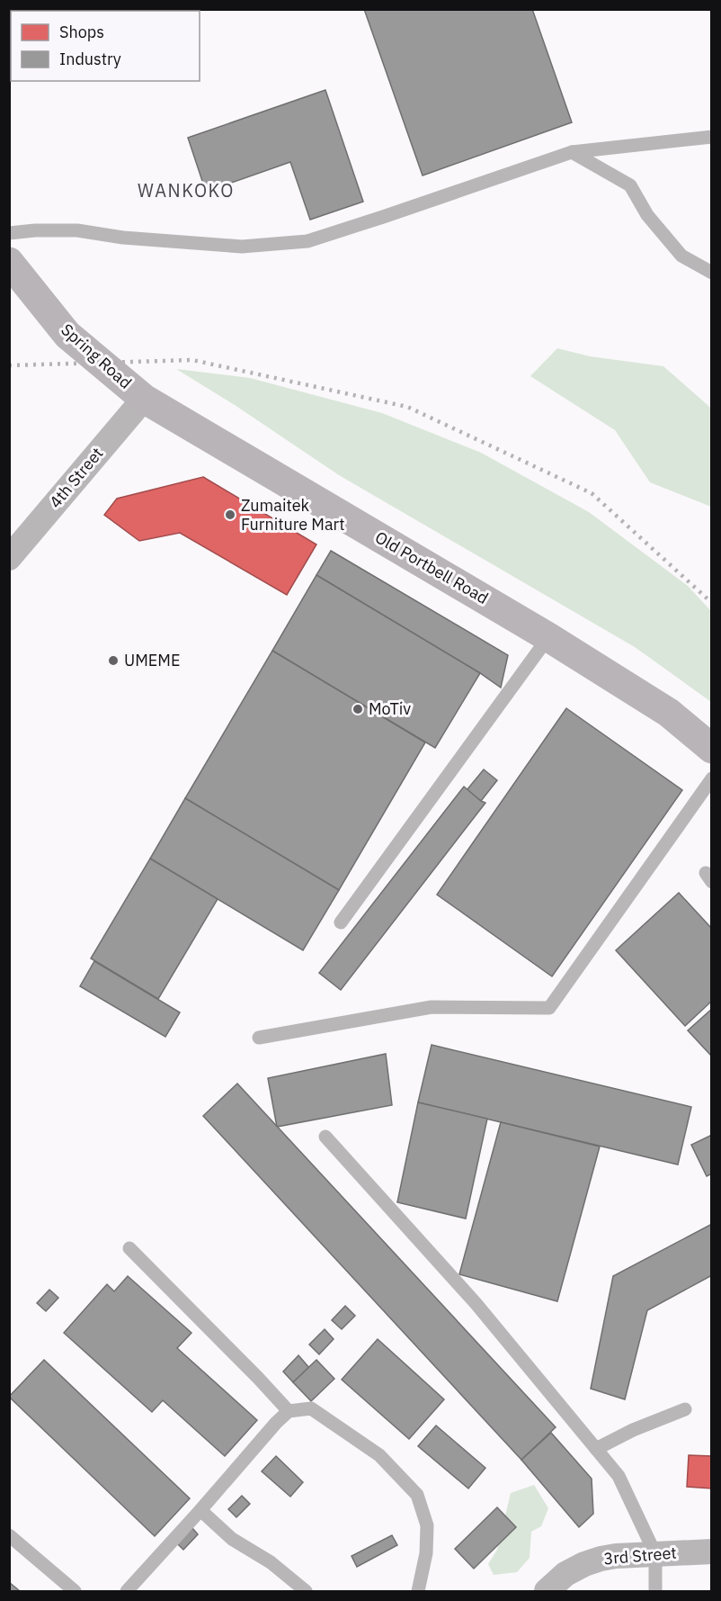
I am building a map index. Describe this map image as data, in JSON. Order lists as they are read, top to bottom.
{
  "streets": {
    "main road": ["Spring Road", "Old Portbell Road"],
    "street": ["4th Street", "3rd Street"]
  },
  "crossings": [
    ["Spring Road", "4th Street"],
    ["Spring Road", "Old Portbell Road"],
    ["4th Street", "Old Portbell Road"]
  ],
  "districts": ["WANKOKO"],
  "places": ["Zumaitek Furniture Mart", "UMEME", "MoTiv"],
  "legend": ["Shops", "Industry"]
}
